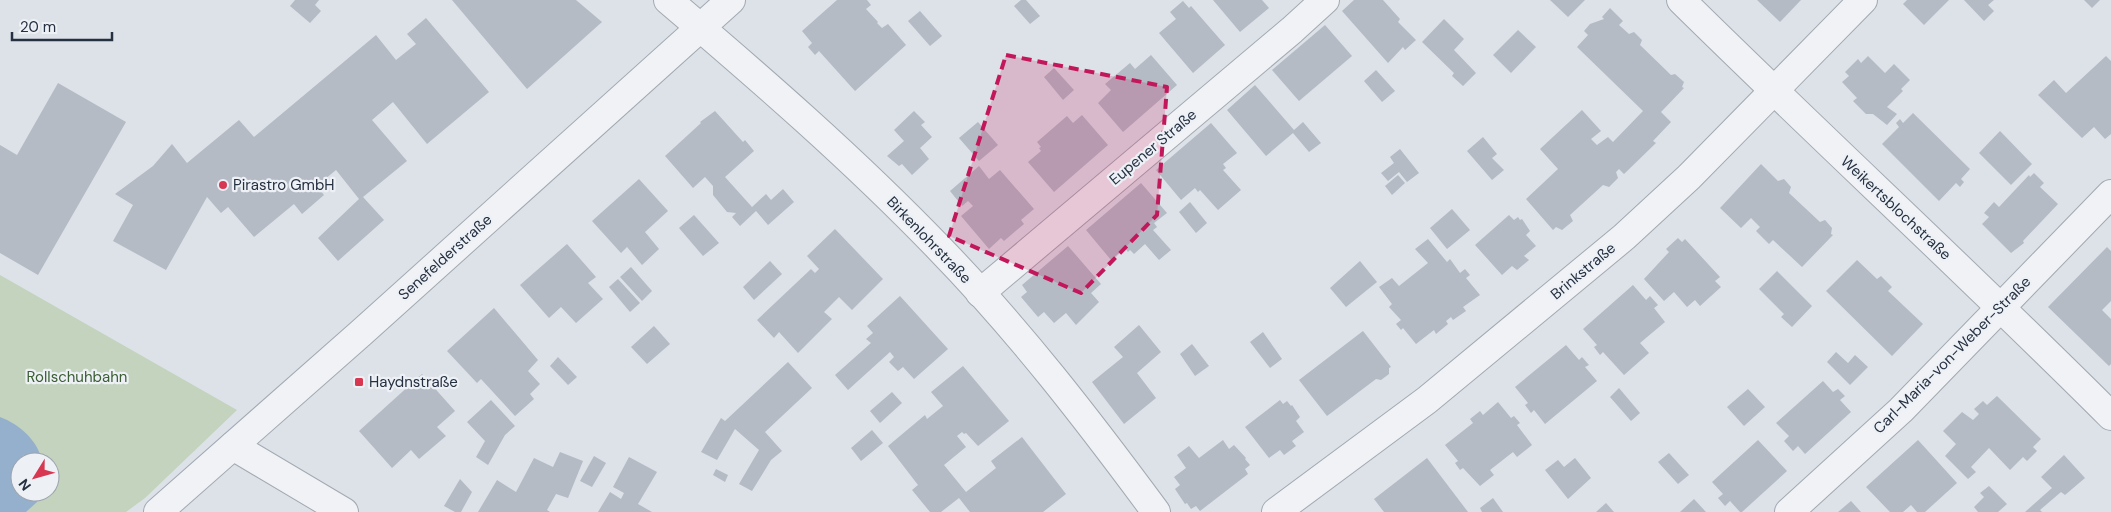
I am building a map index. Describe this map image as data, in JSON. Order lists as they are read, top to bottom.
{
  "streets": {
    "street": [
      "Eupener Straße",
      "Weikertsblochstraße",
      "Birkenlohrstraße",
      "Senefelderstraße",
      "Brinkstraße",
      "Carl-Maria-von-Weber-Straße"
    ]
  },
  "crossings": [
    ["Eupener Straße", "Birkenlohrstraße"],
    ["Weikertsblochstraße", "Brinkstraße"],
    ["Weikertsblochstraße", "Carl-Maria-von-Weber-Straße"],
    ["Birkenlohrstraße", "Senefelderstraße"]
  ],
  "parks": ["Rollschuhbahn"],
  "places": {
    "other": ["Pirastro GmbH"],
    "transit": ["Haydnstraße"]
  },
  "scale_bar": "20 m",
  "north": "bottom left"
}
